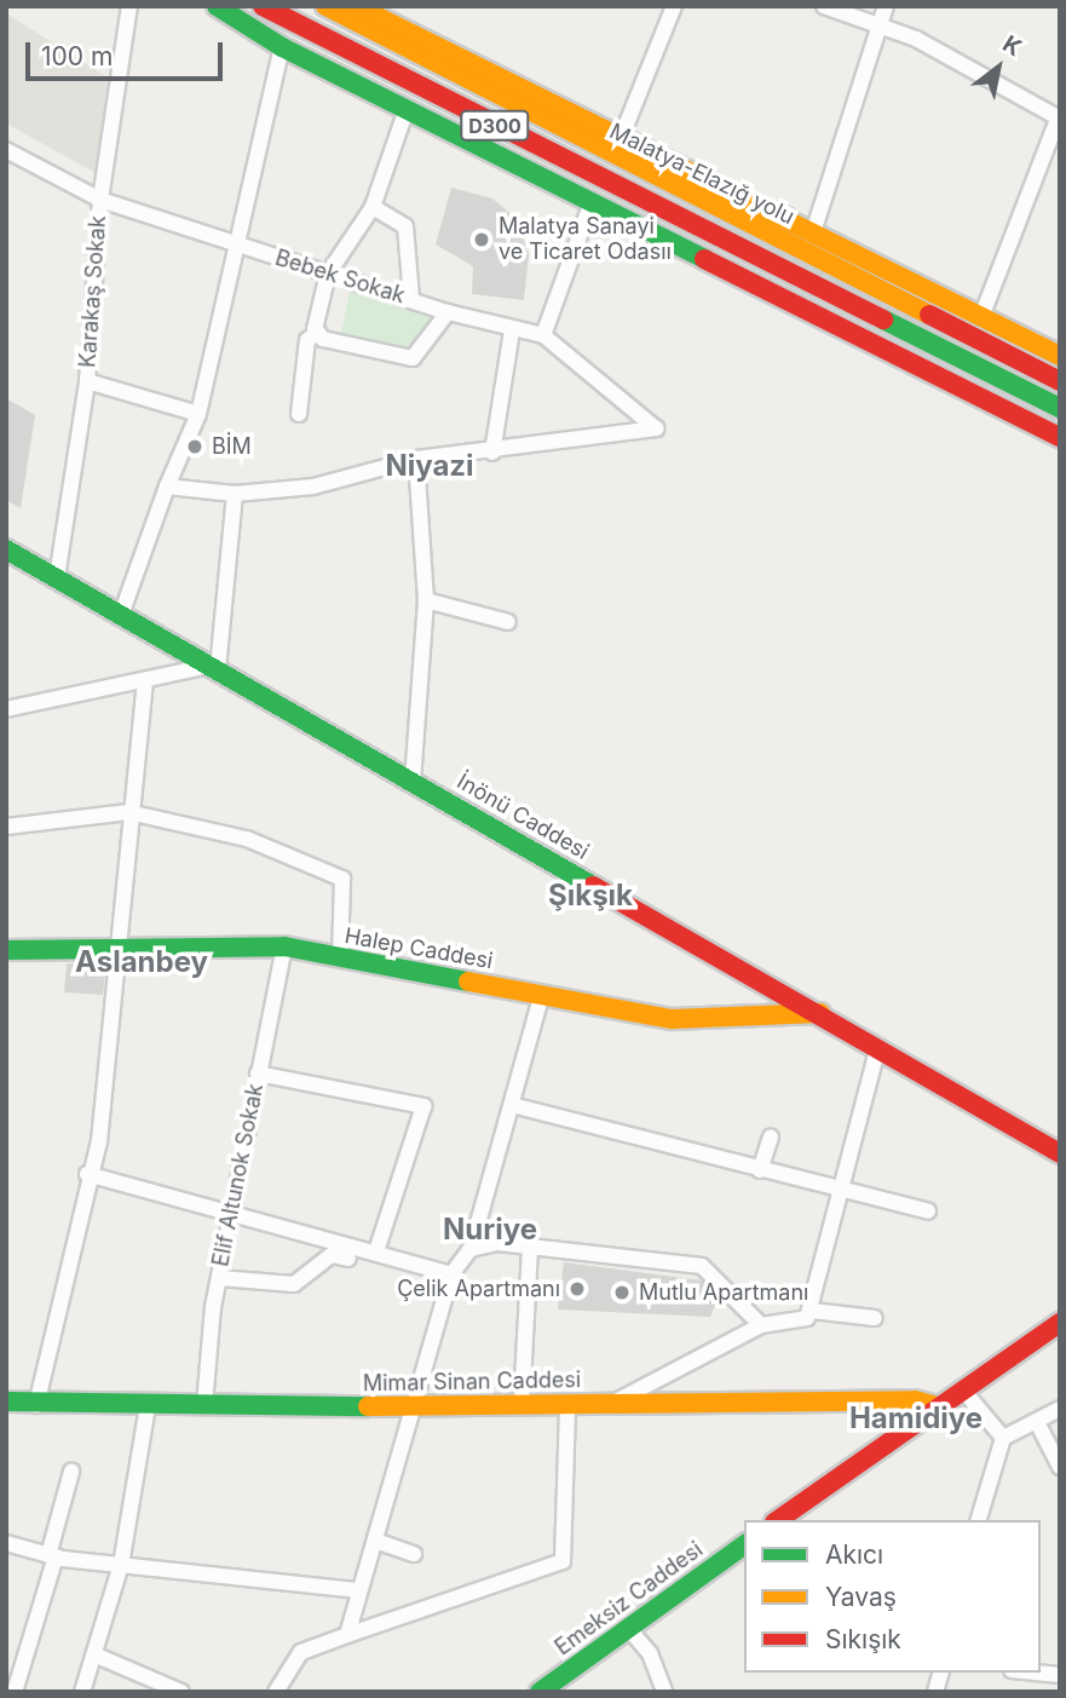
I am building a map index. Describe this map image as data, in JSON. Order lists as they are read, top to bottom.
{
  "streets": {
    "main road": [
      "D300",
      "Malatya-Elazığ yolu",
      "İnönü Caddesi",
      "Halep Caddesi",
      "Mimar Sinan Caddesi",
      "Emeksiz Caddesi"
    ],
    "street": ["Bebek Sokak", "Karakaş Sokak", "Elif Altunok Sokak"]
  },
  "crossings": [
    ["Bebek Sokak", "Karakaş Sokak"],
    ["Karakaş Sokak", "İnönü Caddesi"],
    ["İnönü Caddesi", "Halep Caddesi"],
    ["Halep Caddesi", "Elif Altunok Sokak"],
    ["Elif Altunok Sokak", "Mimar Sinan Caddesi"]
  ],
  "districts": [
    "Niyazi",
    "Şıkşık",
    "Aslanbey",
    "Nuriye",
    "Hamidiye"
  ],
  "places": [
    "Malatya Sanayi ve Ticaret Odasıı",
    "BİM",
    "Çelik Apartmanı",
    "Mutlu Apartmanı"
  ],
  "legend": ["Akıcı", "Yavaş", "Sıkışık"],
  "scale_bar": "100 m",
  "north": "top right"
}
